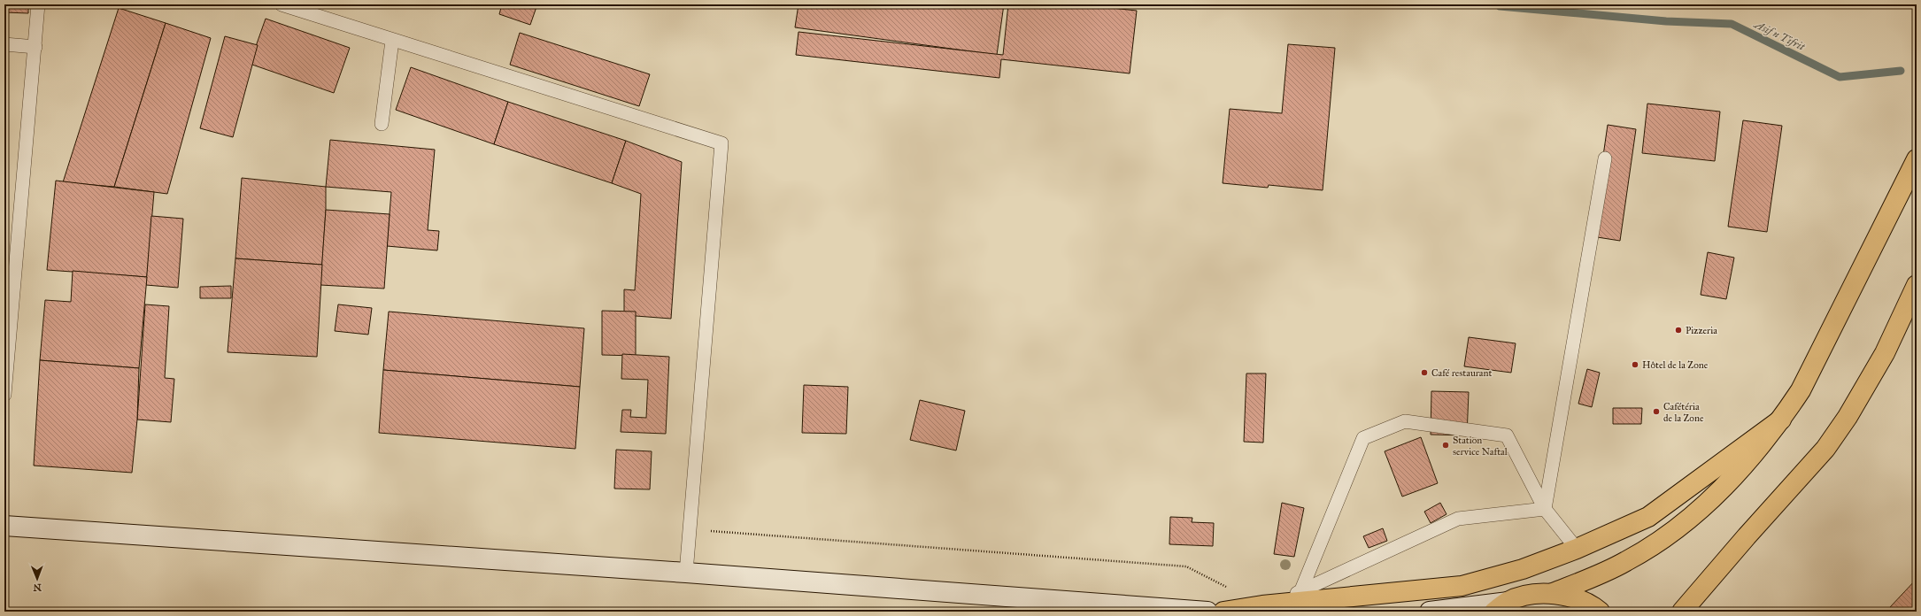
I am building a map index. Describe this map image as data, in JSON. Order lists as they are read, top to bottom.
{
  "water": ["Asif n Tifrit"],
  "places": [
    "Pizzeria",
    "Hôtel de la Zone",
    "Café restaurant",
    "Cafétéria de la Zone",
    "Station service Naftal"
  ],
  "north": "bottom"
}
